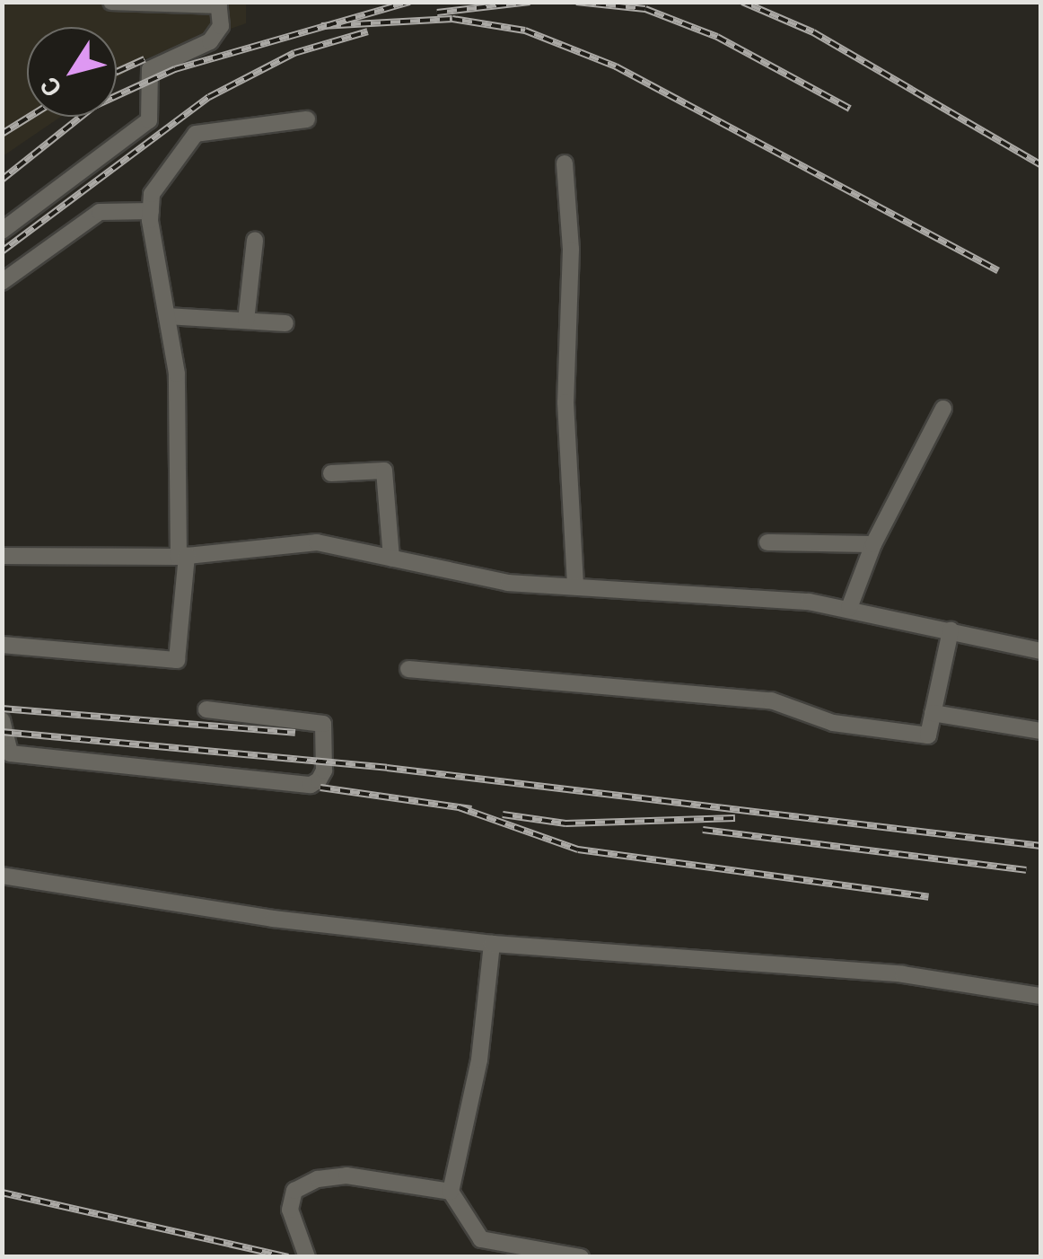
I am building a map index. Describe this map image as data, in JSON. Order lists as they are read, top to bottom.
{
  "north": "bottom left"
}
